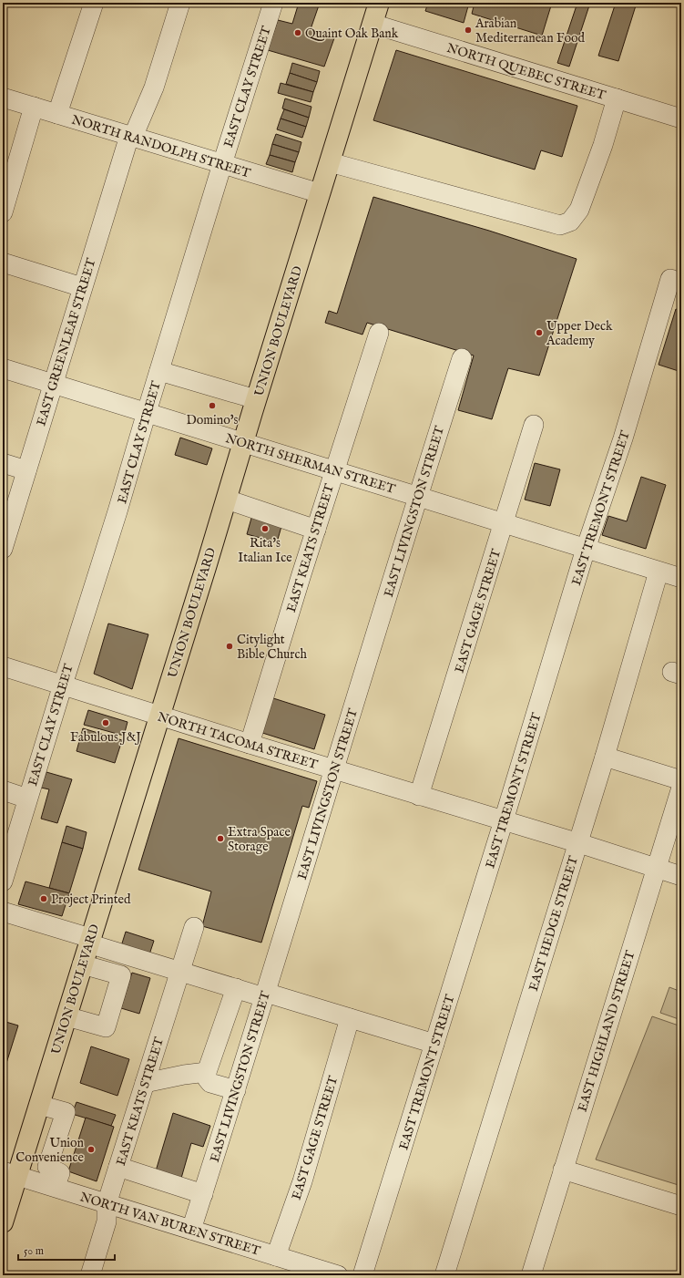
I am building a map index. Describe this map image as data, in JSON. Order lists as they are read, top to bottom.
{
  "streets": {
    "main road": ["UNION BOULEVARD"],
    "street": [
      "NORTH QUEBEC STREET",
      "EAST CLAY STREET",
      "NORTH RANDOLPH STREET",
      "EAST GREENLEAF STREET",
      "NORTH SHERMAN STREET",
      "EAST TREMONT STREET",
      "EAST LIVINGSTON STREET",
      "EAST KEATS STREET",
      "EAST GAGE STREET",
      "NORTH TACOMA STREET",
      "EAST HEDGE STREET",
      "EAST HIGHLAND STREET",
      "NORTH VAN BUREN STREET"
    ]
  },
  "crossings": [
    ["NORTH QUEBEC STREET", "UNION BOULEVARD"],
    ["EAST CLAY STREET", "NORTH RANDOLPH STREET"],
    ["EAST CLAY STREET", "NORTH SHERMAN STREET"],
    ["EAST CLAY STREET", "NORTH TACOMA STREET"],
    ["NORTH RANDOLPH STREET", "UNION BOULEVARD"],
    ["NORTH RANDOLPH STREET", "EAST GREENLEAF STREET"],
    ["UNION BOULEVARD", "NORTH SHERMAN STREET"],
    ["UNION BOULEVARD", "NORTH TACOMA STREET"],
    ["UNION BOULEVARD", "NORTH VAN BUREN STREET"],
    ["EAST GREENLEAF STREET", "NORTH SHERMAN STREET"],
    ["NORTH SHERMAN STREET", "EAST TREMONT STREET"],
    ["NORTH SHERMAN STREET", "EAST LIVINGSTON STREET"],
    ["NORTH SHERMAN STREET", "EAST KEATS STREET"],
    ["NORTH SHERMAN STREET", "EAST GAGE STREET"],
    ["NORTH SHERMAN STREET", "EAST HEDGE STREET"],
    ["EAST TREMONT STREET", "NORTH TACOMA STREET"],
    ["EAST LIVINGSTON STREET", "NORTH TACOMA STREET"],
    ["EAST LIVINGSTON STREET", "NORTH VAN BUREN STREET"],
    ["EAST KEATS STREET", "NORTH TACOMA STREET"],
    ["EAST KEATS STREET", "NORTH VAN BUREN STREET"],
    ["EAST GAGE STREET", "NORTH TACOMA STREET"],
    ["EAST GAGE STREET", "NORTH VAN BUREN STREET"],
    ["NORTH TACOMA STREET", "EAST HEDGE STREET"],
    ["NORTH TACOMA STREET", "EAST HIGHLAND STREET"]
  ],
  "places": [
    "Arabian Mediterranean Food",
    "Quaint Oak Bank",
    "Upper Deck Academy",
    "Domino's",
    "Rita's Italian Ice",
    "Citylight Bible Church",
    "Fabulous J&J",
    "Extra Space Storage",
    "Project Printed",
    "Union Convenience"
  ],
  "scale_bar": "50 m"
}
